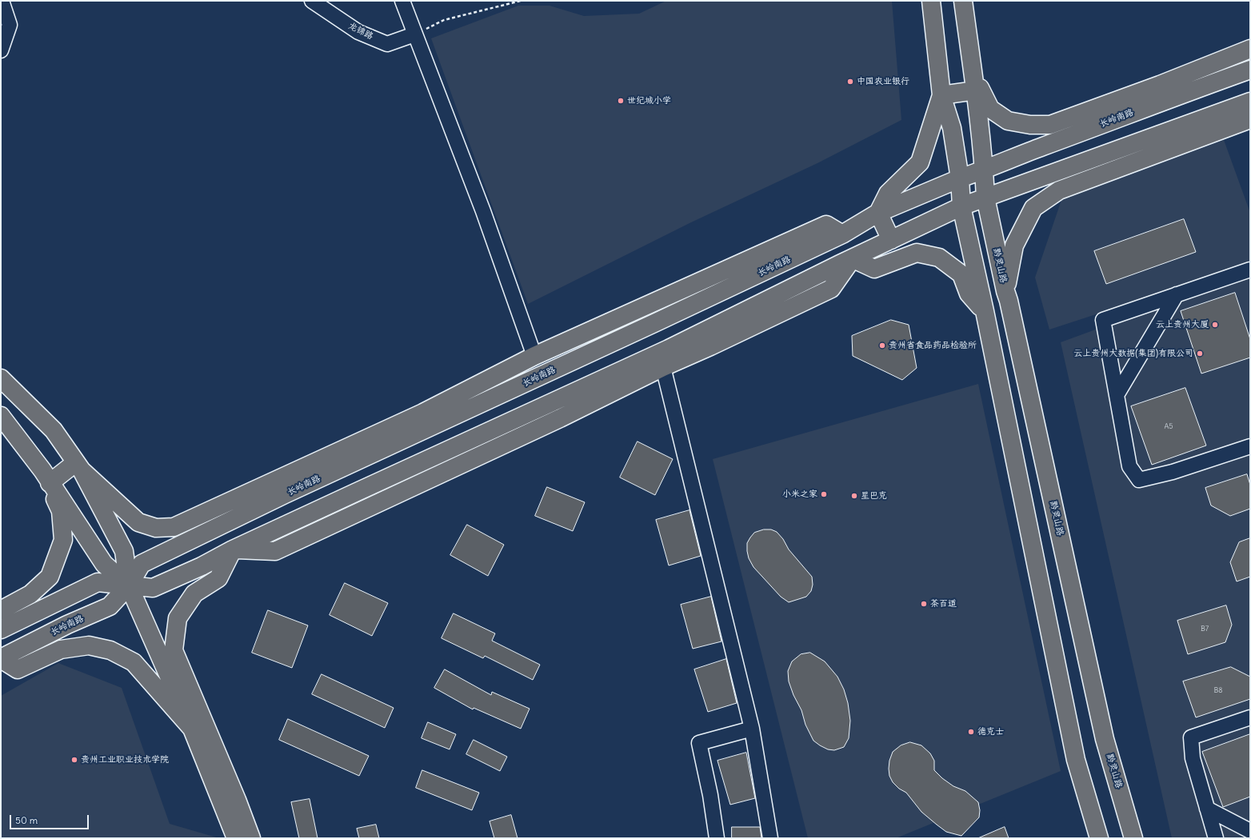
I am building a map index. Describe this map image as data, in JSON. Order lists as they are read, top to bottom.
{
  "streets": {
    "main road": ["长岭南路", "黔灵山路"],
    "street": ["龙锦路"]
  },
  "crossings": [
    ["长岭南路", "黔灵山路"]
  ],
  "places": [
    "中国农业银行",
    "世纪城小学",
    "云上贵州大厦",
    "贵州省食品药品检验所",
    "云上贵州大数据(集团)有限公司",
    "小米之家",
    "星巴克",
    "茶百道",
    "德克士",
    "贵州工业职业技术学院"
  ],
  "house_numbers": ["A5", "B7", "B8"],
  "scale_bar": "50 m"
}
